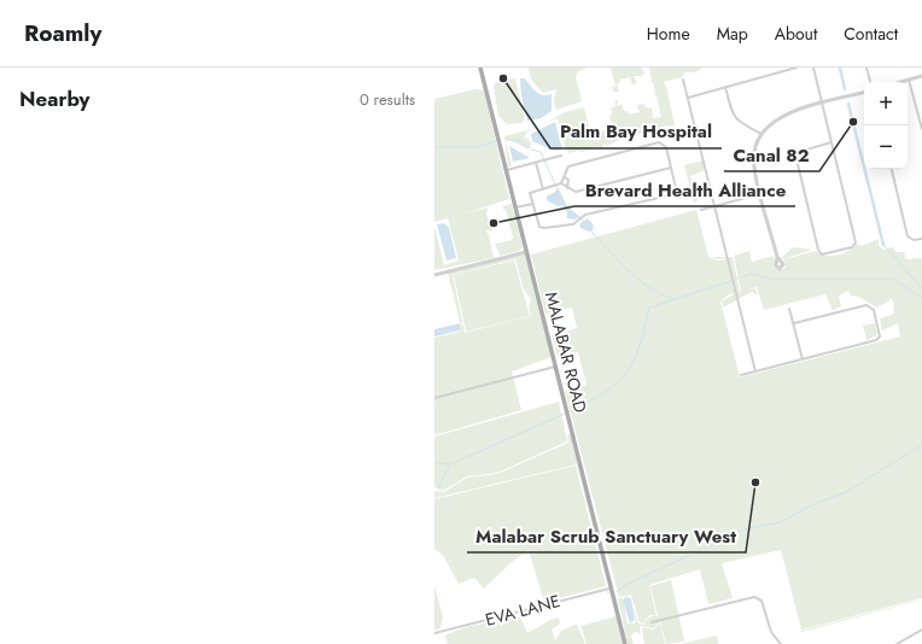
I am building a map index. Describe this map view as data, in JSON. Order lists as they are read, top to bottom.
{
  "streets": {
    "main road": ["MALABAR ROAD"],
    "street": ["EVA LANE"]
  },
  "crossings": [
    ["MALABAR ROAD", "EVA LANE"]
  ],
  "places": [
    "Palm Bay Hospital",
    "Canal 82",
    "Brevard Health Alliance",
    "Malabar Scrub Sanctuary West"
  ],
  "page": {
    "header": "Roamly",
    "nav": [
      "Home",
      "Map",
      "About",
      "Contact"
    ],
    "heading": ["Nearby", "0 results"],
    "map_buttons": ["+", "−"]
  }
}
